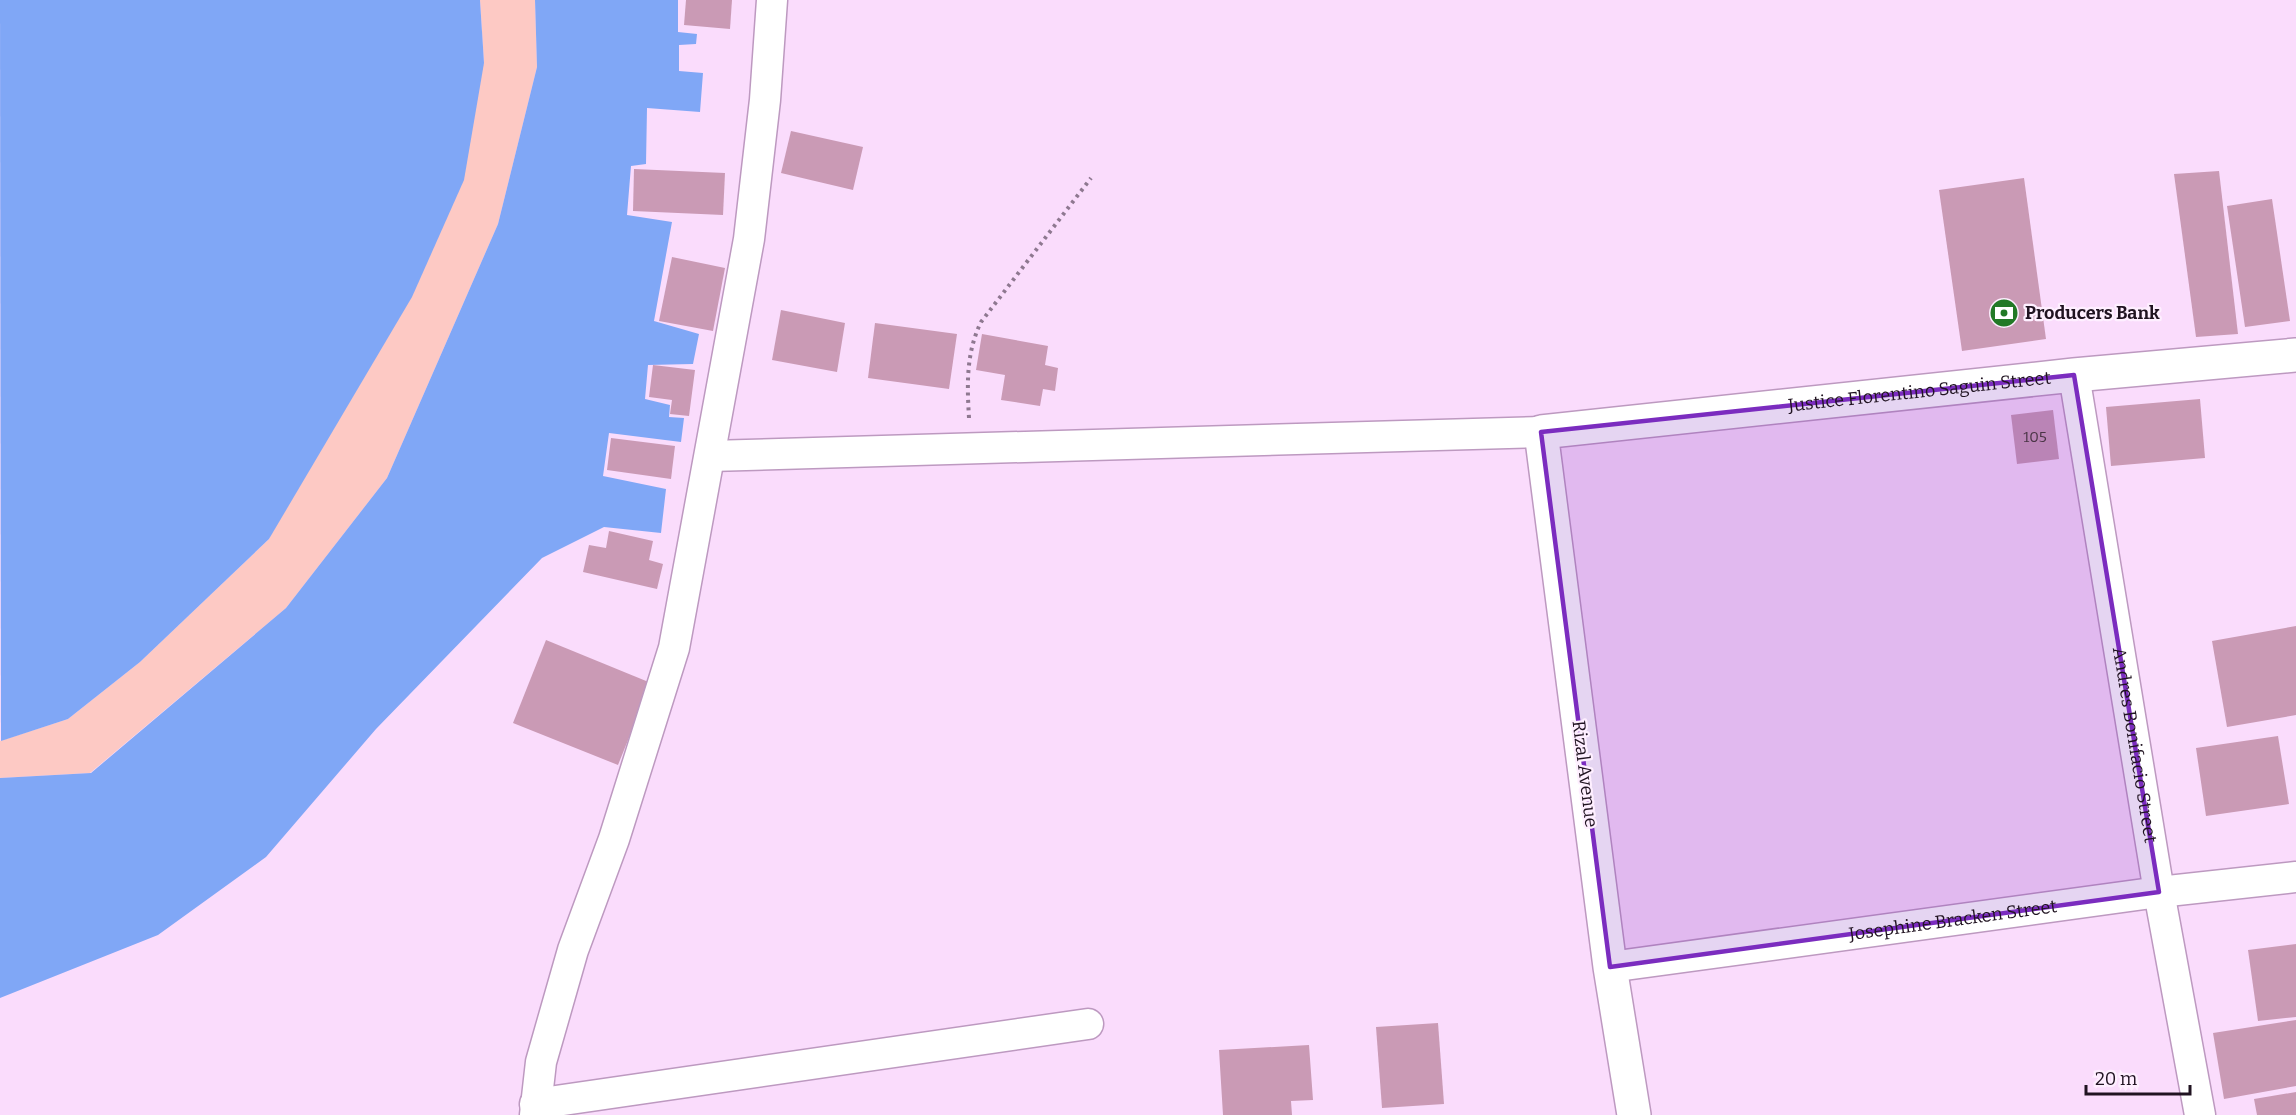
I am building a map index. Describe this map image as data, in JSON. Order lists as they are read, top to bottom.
{
  "streets": {
    "main road": ["Justice Florentino Saguin Street", "Rizal Avenue"],
    "street": ["Andres Bonifacio Street", "Josephine Bracken Street"]
  },
  "crossings": [
    ["Justice Florentino Saguin Street", "Andres Bonifacio Street"],
    ["Justice Florentino Saguin Street", "Rizal Avenue"],
    ["Andres Bonifacio Street", "Josephine Bracken Street"],
    ["Rizal Avenue", "Josephine Bracken Street"]
  ],
  "places": {
    "bank": ["Producers Bank"]
  },
  "house_numbers": ["105"],
  "scale_bar": "20 m"
}
